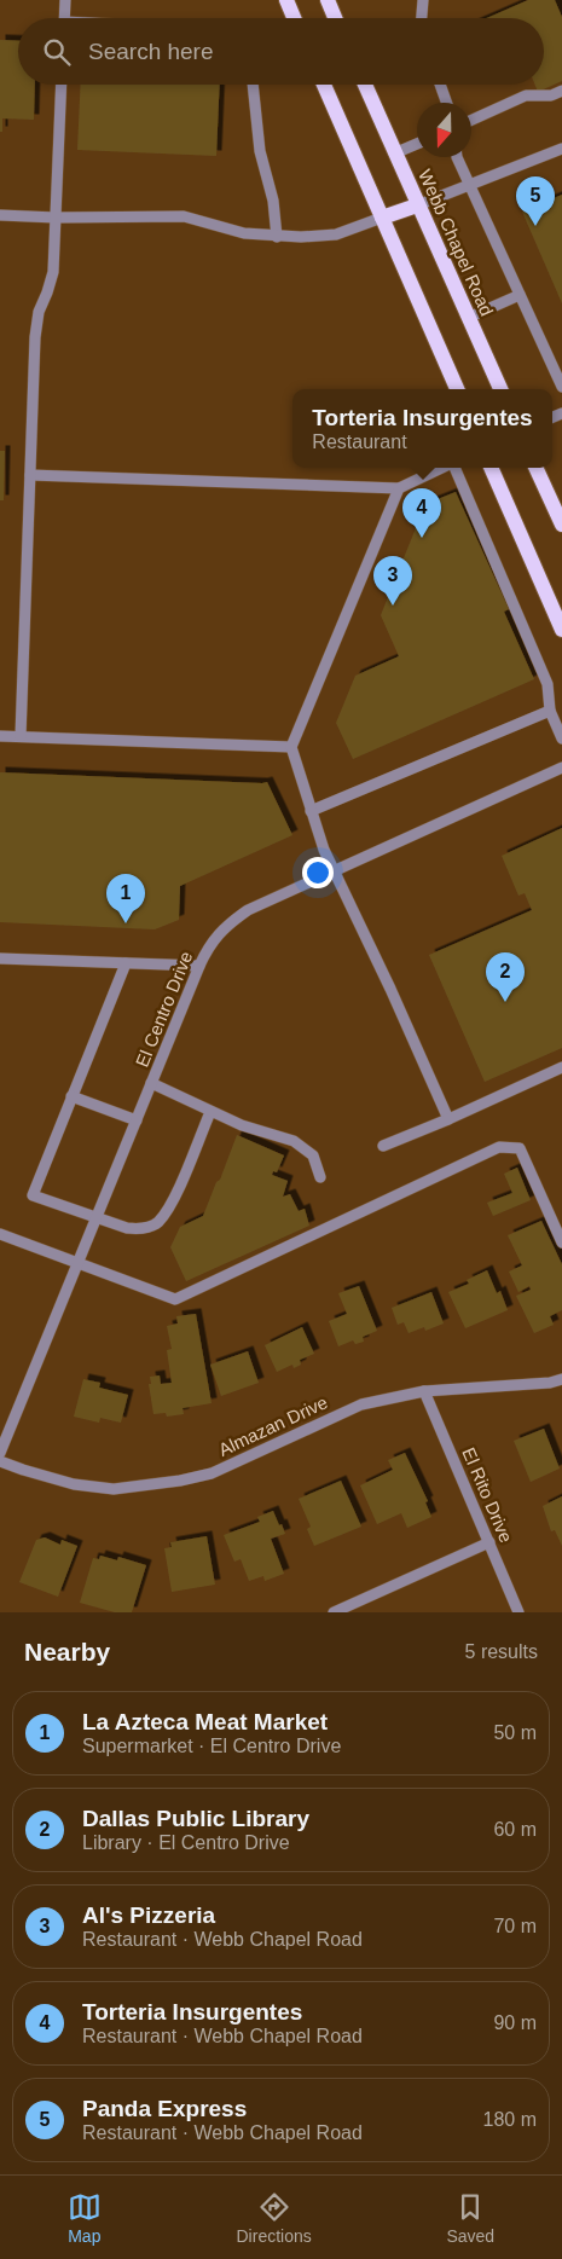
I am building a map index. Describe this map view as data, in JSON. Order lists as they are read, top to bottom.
{
  "streets": {
    "main road": ["Webb Chapel Road"],
    "street": ["El Centro Drive", "Almazan Drive", "El Rito Drive"]
  },
  "crossings": [
    ["Almazan Drive", "El Rito Drive"]
  ],
  "north": "bottom",
  "page": {
    "search": "Search here",
    "pins": [
      "5",
      "4",
      "3",
      "1",
      "2"
    ],
    "popup": ["Torteria Insurgentes", "Restaurant"],
    "heading": ["Nearby", "5 results"],
    "list": [
      {
        "mark": "1",
        "name": "La Azteca Meat Market",
        "note": "Supermarket · El Centro Drive",
        "value": "50 m"
      },
      {
        "mark": "2",
        "name": "Dallas Public Library",
        "note": "Library · El Centro Drive",
        "value": "60 m"
      },
      {
        "mark": "3",
        "name": "Al's Pizzeria",
        "note": "Restaurant · Webb Chapel Road",
        "value": "70 m"
      },
      {
        "mark": "4",
        "name": "Torteria Insurgentes",
        "note": "Restaurant · Webb Chapel Road",
        "value": "90 m"
      },
      {
        "mark": "5",
        "name": "Panda Express",
        "note": "Restaurant · Webb Chapel Road",
        "value": "180 m"
      }
    ],
    "nav": ["Map", "Directions", "Saved"]
  }
}
